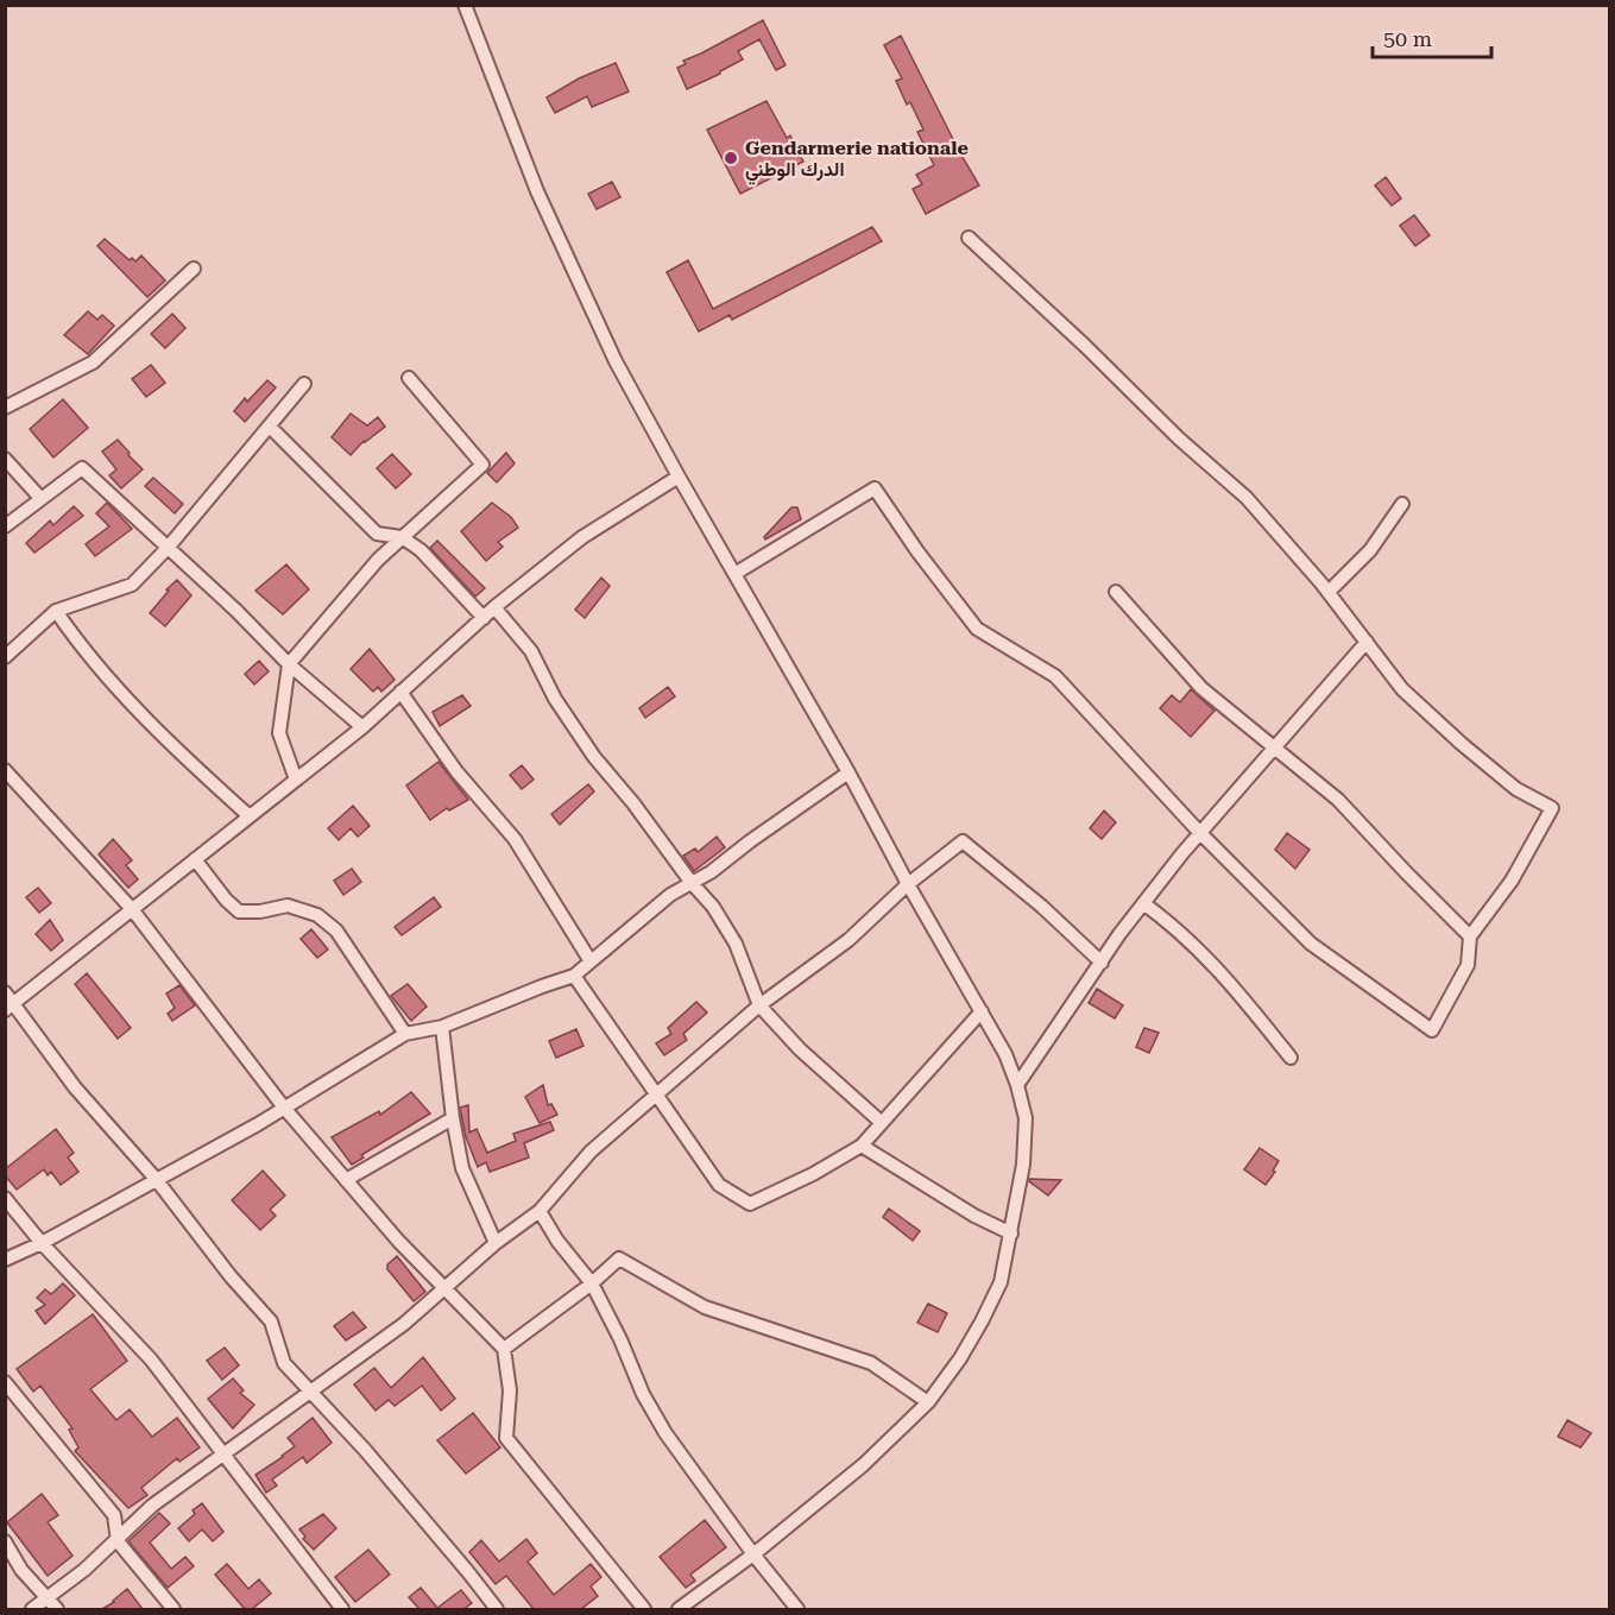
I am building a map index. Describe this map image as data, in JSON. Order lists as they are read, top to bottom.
{
  "places": ["Gendarmerie nationale الدرك الوطني"],
  "scale_bar": "50 m"
}
